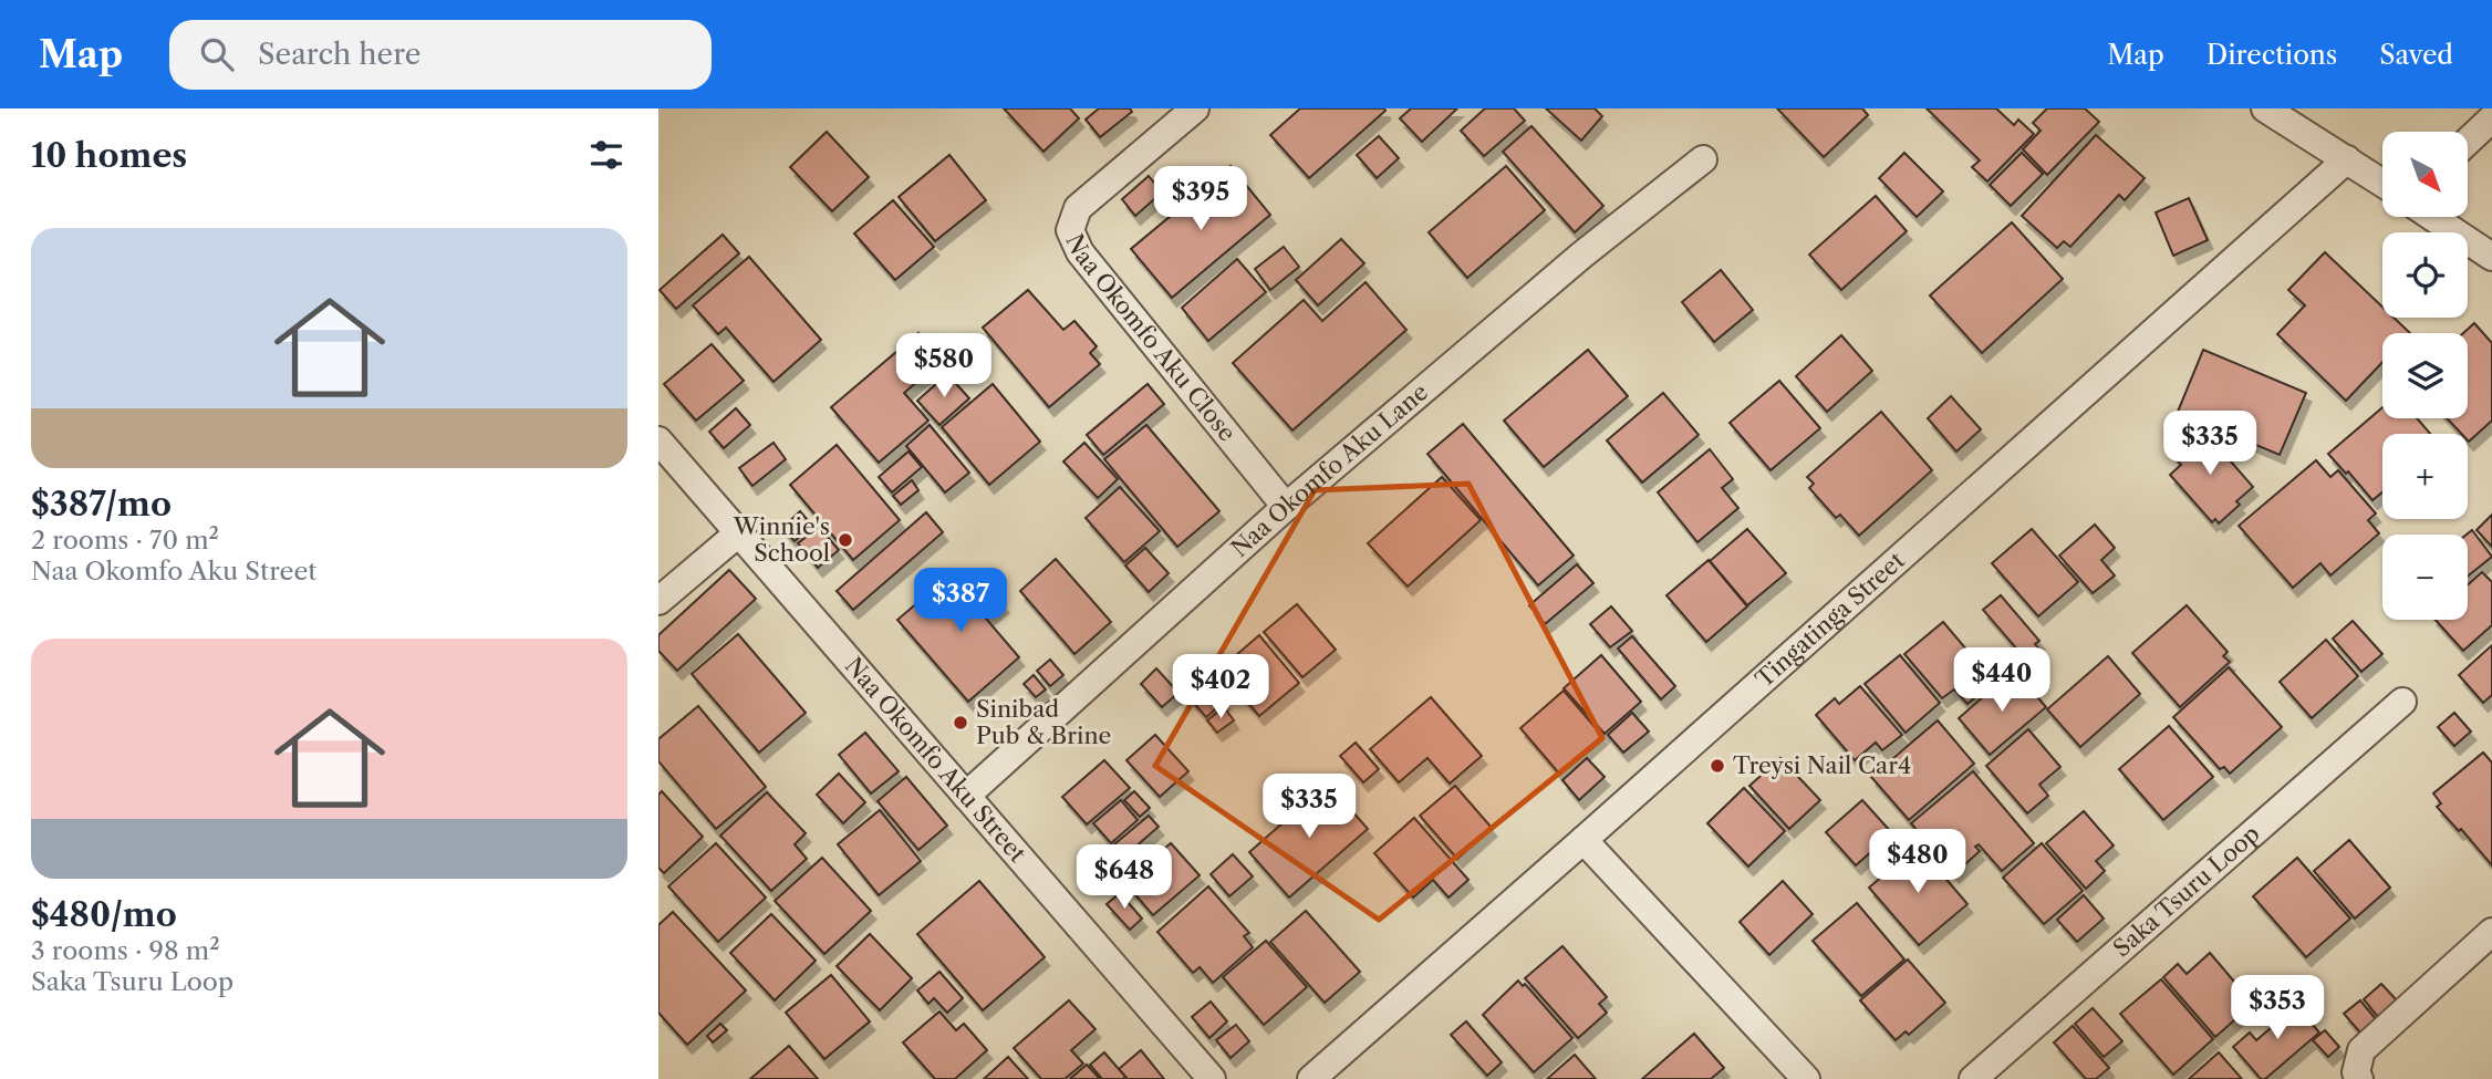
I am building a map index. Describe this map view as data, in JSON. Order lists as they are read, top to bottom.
{
  "streets": {
    "street": [
      "Naa Okomfo Aku Close",
      "Naa Okomfo Aku Lane",
      "Tingatinga Street",
      "Naa Okomfo Aku Street",
      "Saka Tsuru Loop"
    ]
  },
  "crossings": [
    ["Naa Okomfo Aku Close", "Naa Okomfo Aku Lane"],
    ["Naa Okomfo Aku Lane", "Naa Okomfo Aku Street"]
  ],
  "places": ["Winnie's School", "Sinibad Pub & Brine", "Treysi Nail Car4"],
  "north": "bottom right",
  "page": {
    "header": "Map",
    "search": "Search here",
    "nav": ["Map", "Directions", "Saved"],
    "heading": "10 homes",
    "map_buttons": ["+", "−"],
    "price": [
      "$395",
      "$580",
      "$335",
      "$387",
      "$440",
      "$402",
      "$335",
      "$480",
      "$648",
      "$353"
    ],
    "list": [
      {
        "name": "$387/mo",
        "note": "2 rooms · 70 m² · Naa Okomfo Aku Street"
      },
      {
        "name": "$480/mo",
        "note": "3 rooms · 98 m² · Saka Tsuru Loop"
      }
    ]
  }
}
